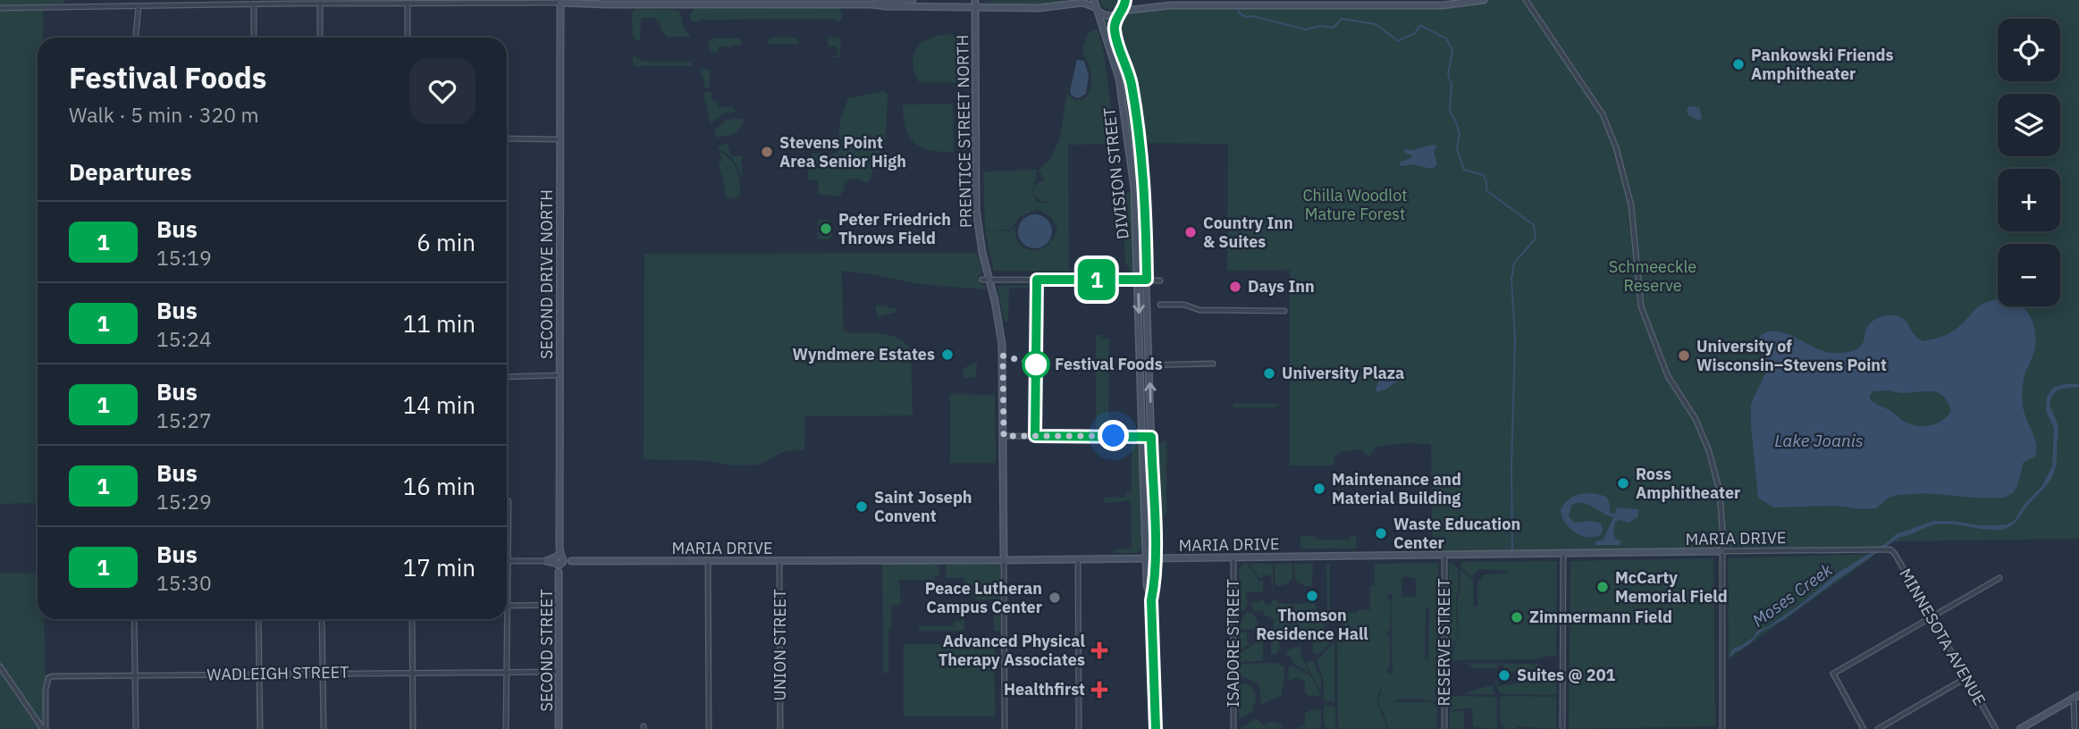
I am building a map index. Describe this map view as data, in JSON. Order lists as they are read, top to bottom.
{
  "streets": {
    "street": [
      "PRENTICE STREET NORTH",
      "DIVISION STREET",
      "SECOND DRIVE NORTH",
      "MARIA DRIVE",
      "MINNESOTA AVENUE",
      "RESERVE STREET",
      "ISADORE STREET",
      "UNION STREET",
      "SECOND STREET",
      "WADLEIGH STREET"
    ]
  },
  "crossings": [
    ["PRENTICE STREET NORTH", "MARIA DRIVE"],
    ["DIVISION STREET", "MARIA DRIVE"],
    ["SECOND DRIVE NORTH", "MARIA DRIVE"],
    ["SECOND DRIVE NORTH", "SECOND STREET"],
    ["MARIA DRIVE", "MINNESOTA AVENUE"],
    ["MARIA DRIVE", "RESERVE STREET"],
    ["MARIA DRIVE", "ISADORE STREET"],
    ["MARIA DRIVE", "UNION STREET"],
    ["MARIA DRIVE", "SECOND STREET"],
    ["SECOND STREET", "WADLEIGH STREET"]
  ],
  "water": ["Lake Joanis", "Moses Creek"],
  "parks": ["Chilla Woodlot Mature Forest", "Schmeeckle Reserve"],
  "places": {
    "other": [
      "Pankowski Friends Amphitheater",
      "Stevens Point Area Senior High",
      "Peter Friedrich Throws Field",
      "Country Inn & Suites",
      "Days Inn",
      "Wyndmere Estates",
      "University of Wisconsin–Stevens Point",
      "Festival Foods",
      "University Plaza",
      "Ross Amphitheater",
      "Maintenance and Material Building",
      "Saint Joseph Convent",
      "Waste Education Center",
      "McCarty Memorial Field",
      "Thomson Residence Hall",
      "Peace Lutheran Campus Center",
      "Zimmermann Field",
      "Suites @ 201"
    ],
    "health": ["Advanced Physical Therapy Associates", "Healthfirst"]
  },
  "lines": ["bus line 1"],
  "page": {
    "on_map": "1",
    "map_buttons": ["+", "−"],
    "heading": [
      ["Festival Foods", "Walk · 5 min · 320 m"],
      "Departures"
    ],
    "list": [
      {
        "mark": "1",
        "name": "Bus",
        "note": "15:19",
        "value": "6 min"
      },
      {
        "mark": "1",
        "name": "Bus",
        "note": "15:24",
        "value": "11 min"
      },
      {
        "mark": "1",
        "name": "Bus",
        "note": "15:27",
        "value": "14 min"
      },
      {
        "mark": "1",
        "name": "Bus",
        "note": "15:29",
        "value": "16 min"
      },
      {
        "mark": "1",
        "name": "Bus",
        "note": "15:30",
        "value": "17 min"
      }
    ]
  }
}
